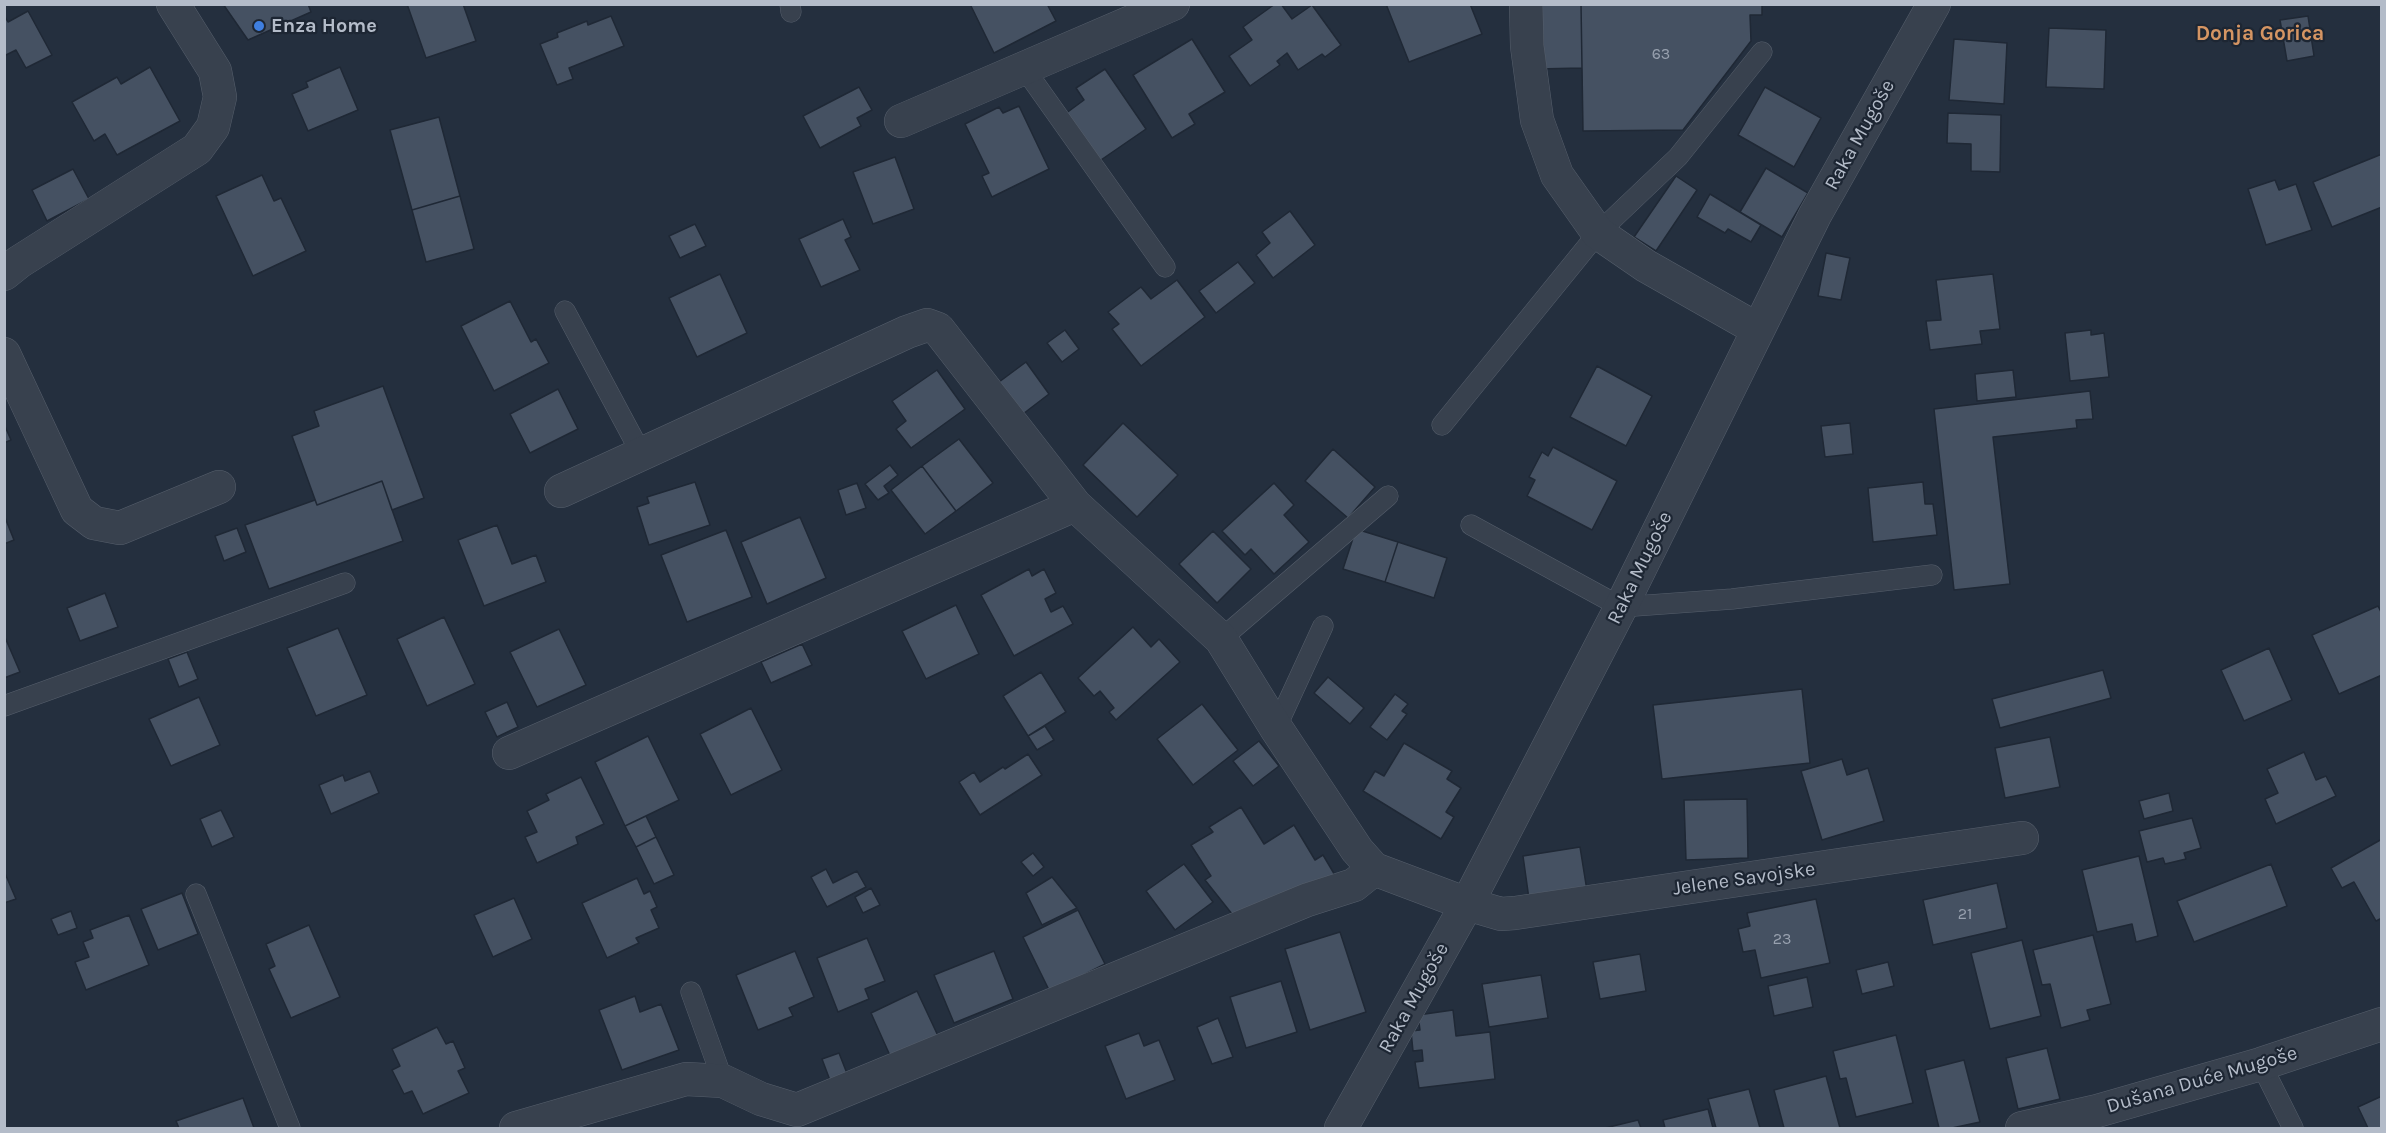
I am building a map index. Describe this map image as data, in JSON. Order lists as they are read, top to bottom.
{
  "streets": {
    "street": ["Raka Mugoše", "Jelene Savojske", "Dušana Duće Mugoše"]
  },
  "crossings": [
    ["Raka Mugoše", "Jelene Savojske"]
  ],
  "districts": ["Donja Gorica"],
  "places": ["Enza Home"],
  "house_numbers": ["63", "21", "23"]
}
